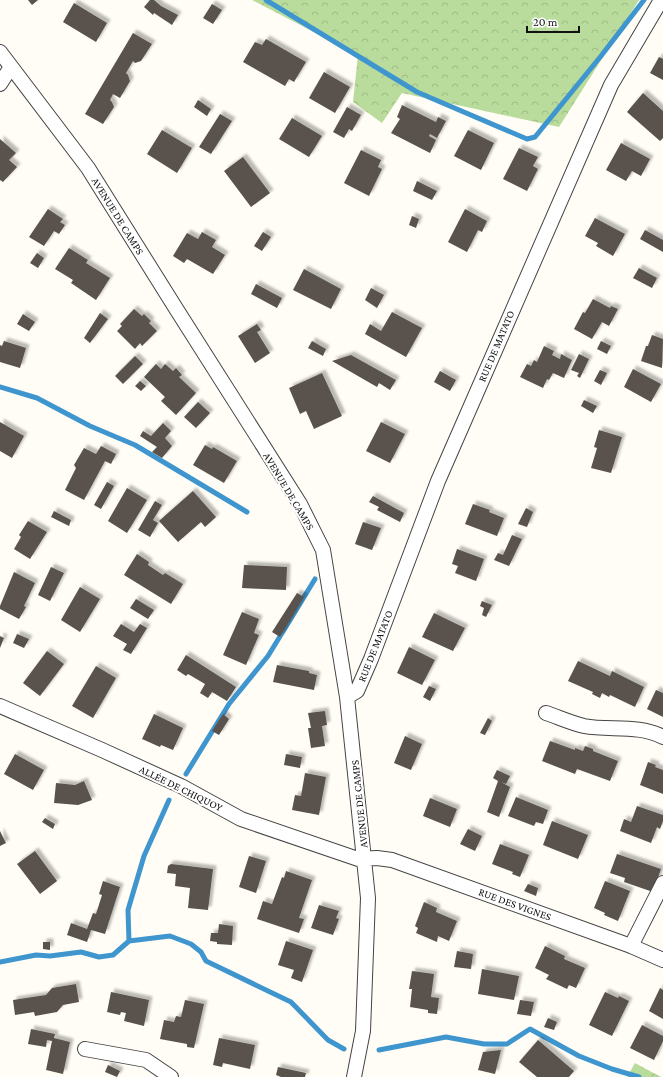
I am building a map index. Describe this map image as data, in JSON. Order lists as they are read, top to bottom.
{
  "streets": {
    "street": [
      "AVENUE DE CAMPS",
      "RUE DE MATATO",
      "ALLÉE DE CHIQUOY",
      "RUE DES VIGNES"
    ]
  },
  "crossings": [
    ["AVENUE DE CAMPS", "RUE DE MATATO"],
    ["AVENUE DE CAMPS", "ALLÉE DE CHIQUOY"],
    ["AVENUE DE CAMPS", "RUE DES VIGNES"],
    ["ALLÉE DE CHIQUOY", "RUE DES VIGNES"]
  ],
  "scale_bar": "20 m"
}
